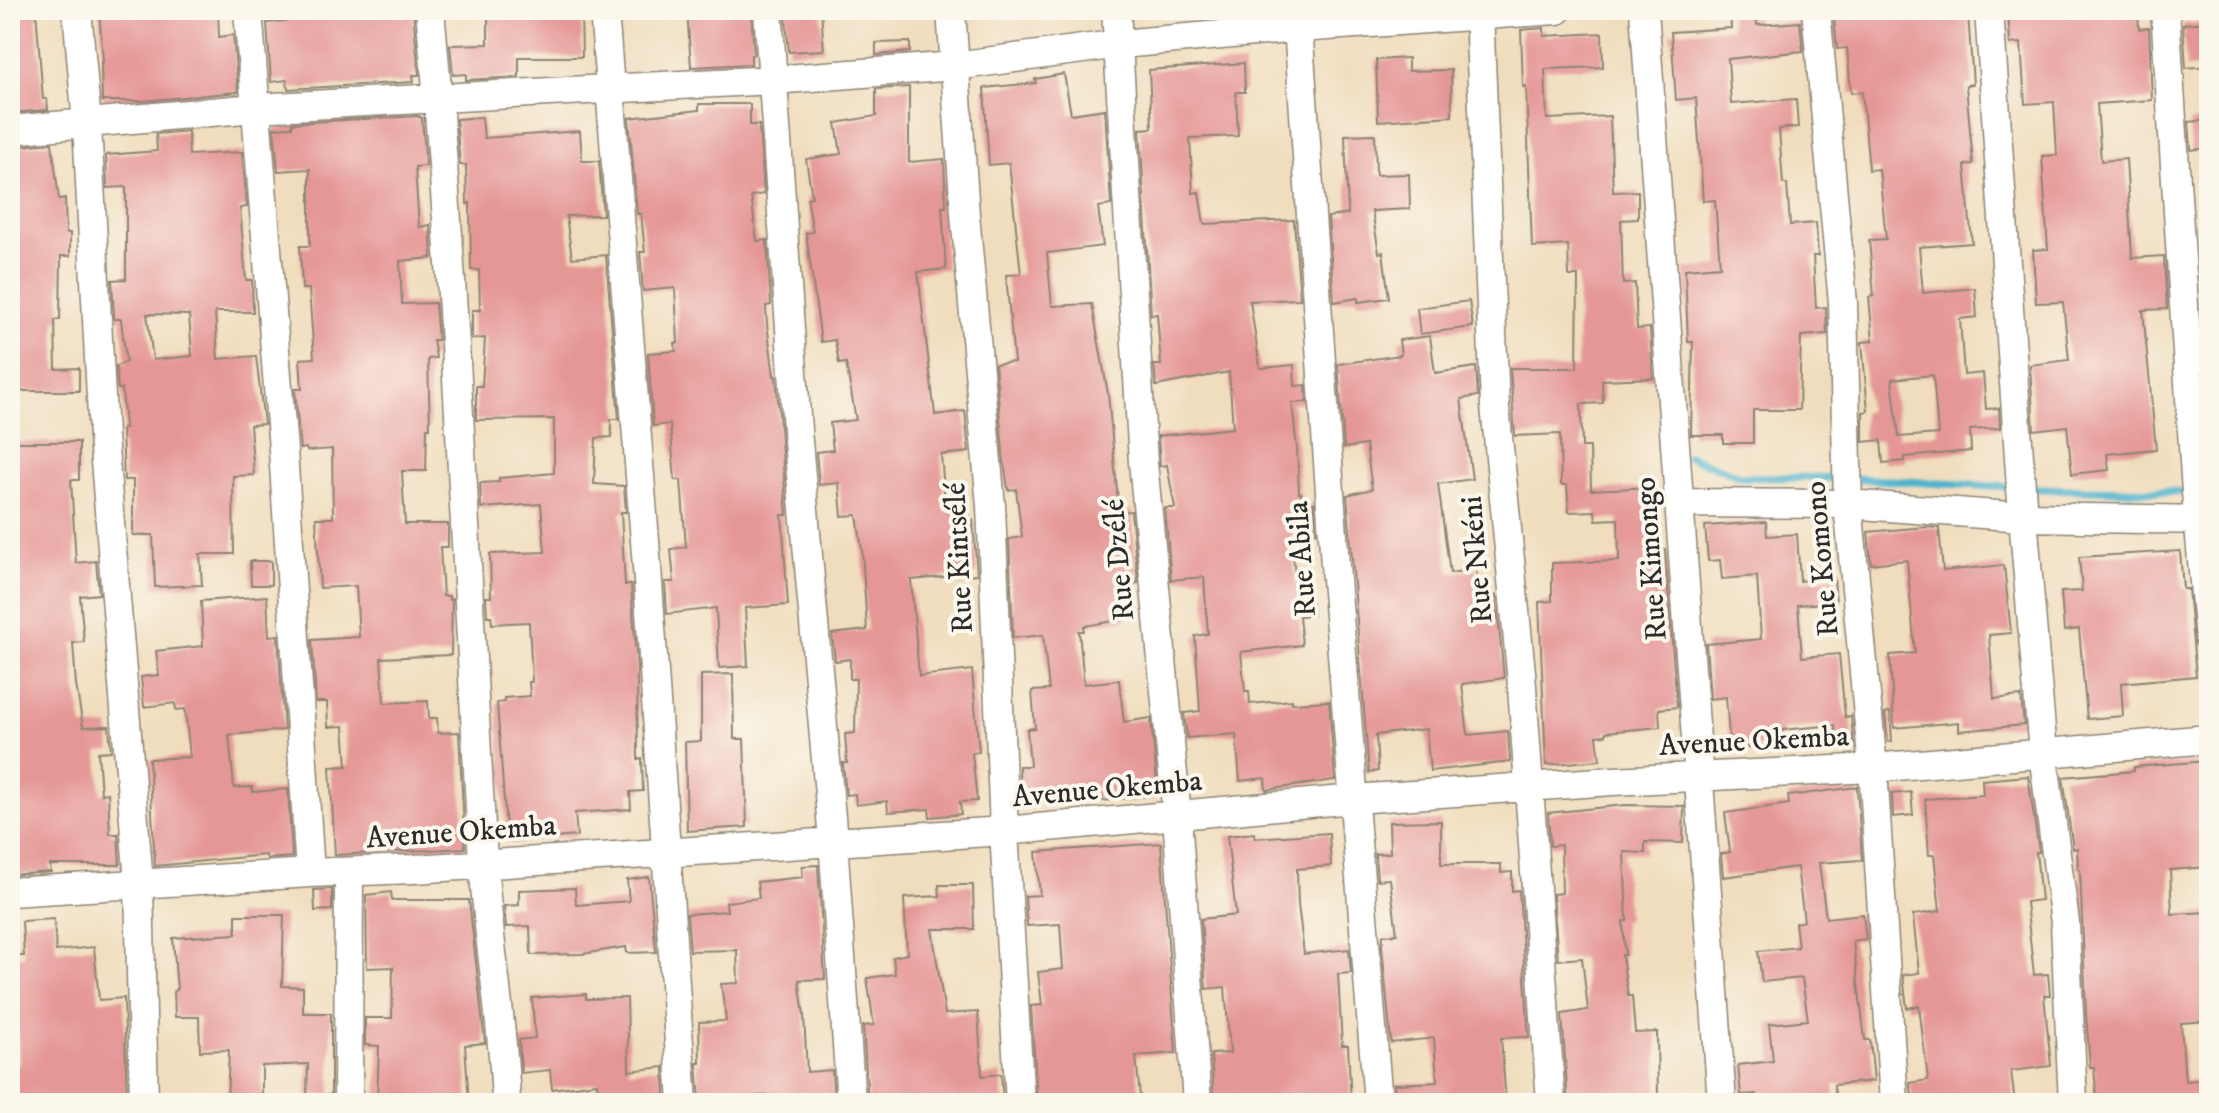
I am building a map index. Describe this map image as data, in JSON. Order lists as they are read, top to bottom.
{
  "streets": {
    "street": [
      "Rue Kintsélé",
      "Rue Abila",
      "Rue Kimongo",
      "Rue Komono",
      "Rue Dzélé",
      "Rue Nkéni",
      "Avenue Okemba"
    ]
  },
  "crossings": [
    ["Rue Kintsélé", "Avenue Okemba"],
    ["Rue Abila", "Avenue Okemba"],
    ["Rue Kimongo", "Avenue Okemba"],
    ["Rue Komono", "Avenue Okemba"],
    ["Rue Dzélé", "Avenue Okemba"],
    ["Rue Nkéni", "Avenue Okemba"]
  ]
}
